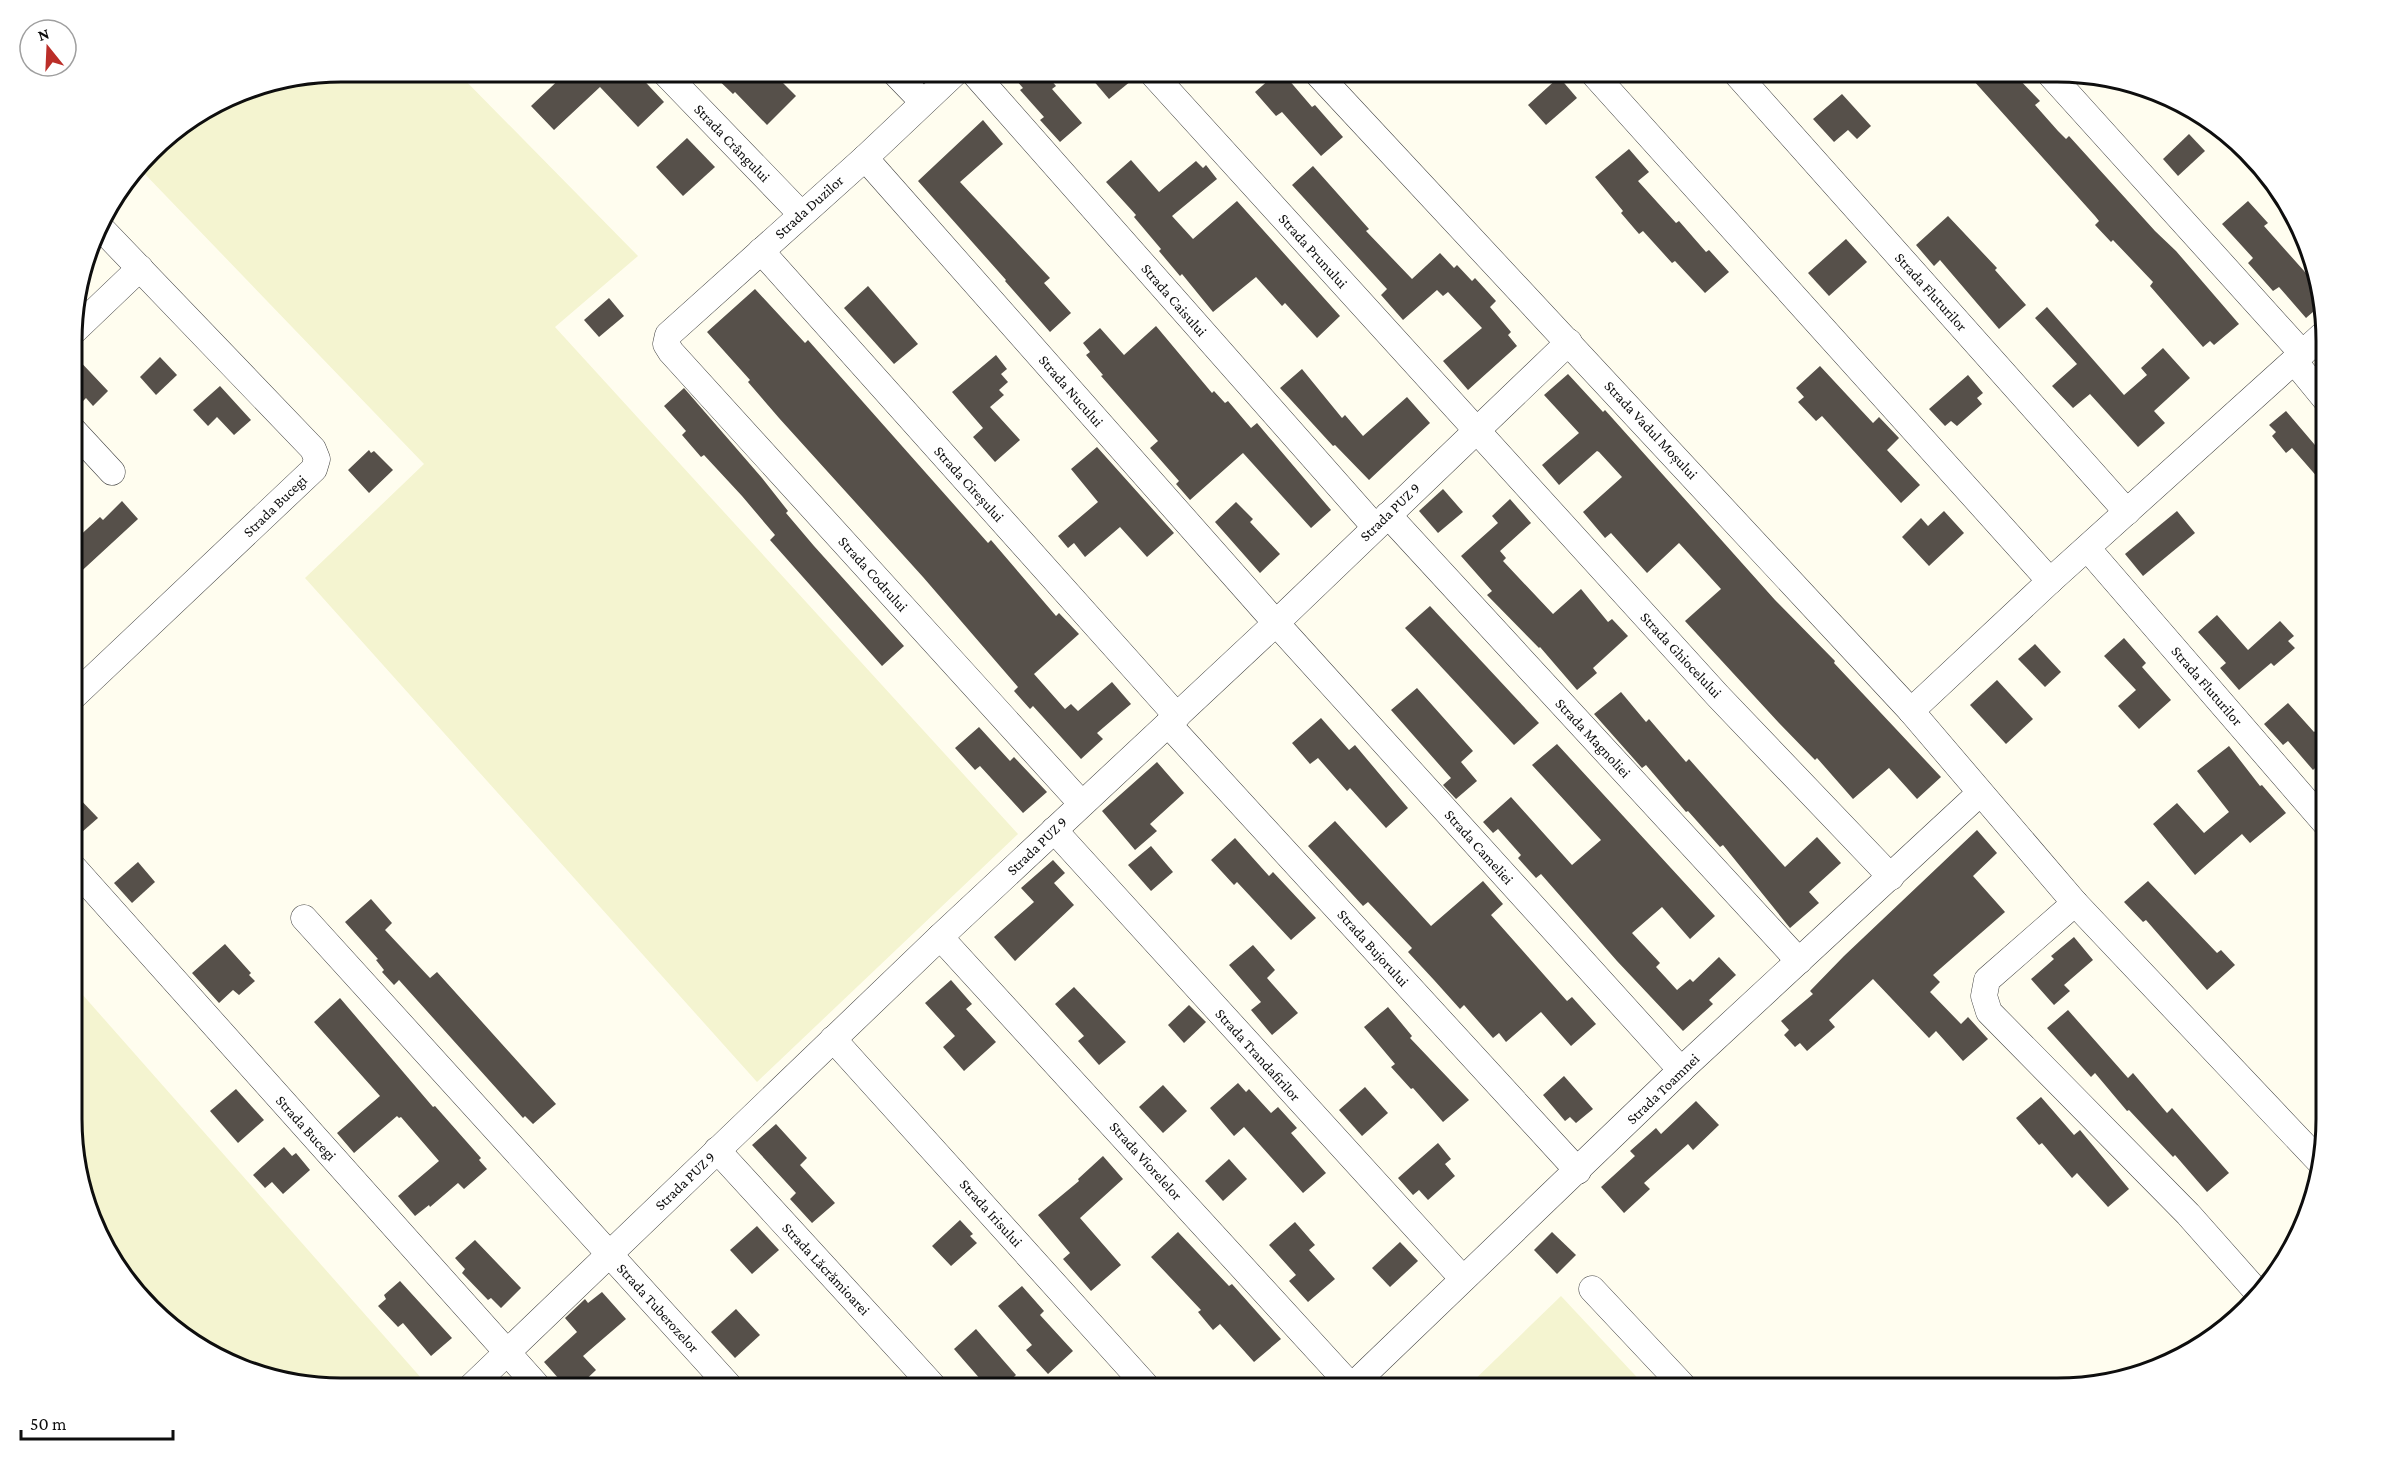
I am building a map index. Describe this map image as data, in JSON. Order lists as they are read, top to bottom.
{
  "streets": {
    "street": [
      "Strada Crângului",
      "Strada Duzilor",
      "Strada Prunului",
      "Strada Fluturilor",
      "Strada Caisului",
      "Strada Nucului",
      "Strada Vadul Moșului",
      "Strada Cireșului",
      "Strada Bucegi",
      "Strada PUZ 9",
      "Strada Codrului",
      "Strada Ghiocelului",
      "Strada Magnoliei",
      "Strada Cameliei",
      "Strada Bujorului",
      "Strada Trandafirilor",
      "Strada Toamnei",
      "Strada Viorelelor",
      "Strada Irisului",
      "Strada Lăcrămioarei",
      "Strada Tuberozelor"
    ]
  },
  "crossings": [
    ["Strada Crângului", "Strada Duzilor"],
    ["Strada Duzilor", "Strada Nucului"],
    ["Strada Duzilor", "Strada Cireșului"],
    ["Strada Duzilor", "Strada Codrului"],
    ["Strada Prunului", "Strada PUZ 9"],
    ["Strada Prunului", "Strada Ghiocelului"],
    ["Strada Caisului", "Strada PUZ 9"],
    ["Strada Caisului", "Strada Magnoliei"],
    ["Strada Nucului", "Strada PUZ 9"],
    ["Strada Nucului", "Strada Cameliei"],
    ["Strada Vadul Moșului", "Strada PUZ 9"],
    ["Strada Vadul Moșului", "Strada Toamnei"],
    ["Strada Cireșului", "Strada PUZ 9"],
    ["Strada Cireșului", "Strada Bujorului"],
    ["Strada Bucegi", "Strada PUZ 9"],
    ["Strada PUZ 9", "Strada Codrului"],
    ["Strada PUZ 9", "Strada Ghiocelului"],
    ["Strada PUZ 9", "Strada Magnoliei"],
    ["Strada PUZ 9", "Strada Cameliei"],
    ["Strada PUZ 9", "Strada Bujorului"],
    ["Strada PUZ 9", "Strada Trandafirilor"],
    ["Strada PUZ 9", "Strada Viorelelor"],
    ["Strada PUZ 9", "Strada Irisului"],
    ["Strada PUZ 9", "Strada Lăcrămioarei"],
    ["Strada PUZ 9", "Strada Tuberozelor"],
    ["Strada Ghiocelului", "Strada Toamnei"],
    ["Strada Magnoliei", "Strada Toamnei"],
    ["Strada Cameliei", "Strada Toamnei"],
    ["Strada Bujorului", "Strada Toamnei"],
    ["Strada Trandafirilor", "Strada Toamnei"]
  ],
  "scale_bar": "50 m",
  "north": "top"
}
